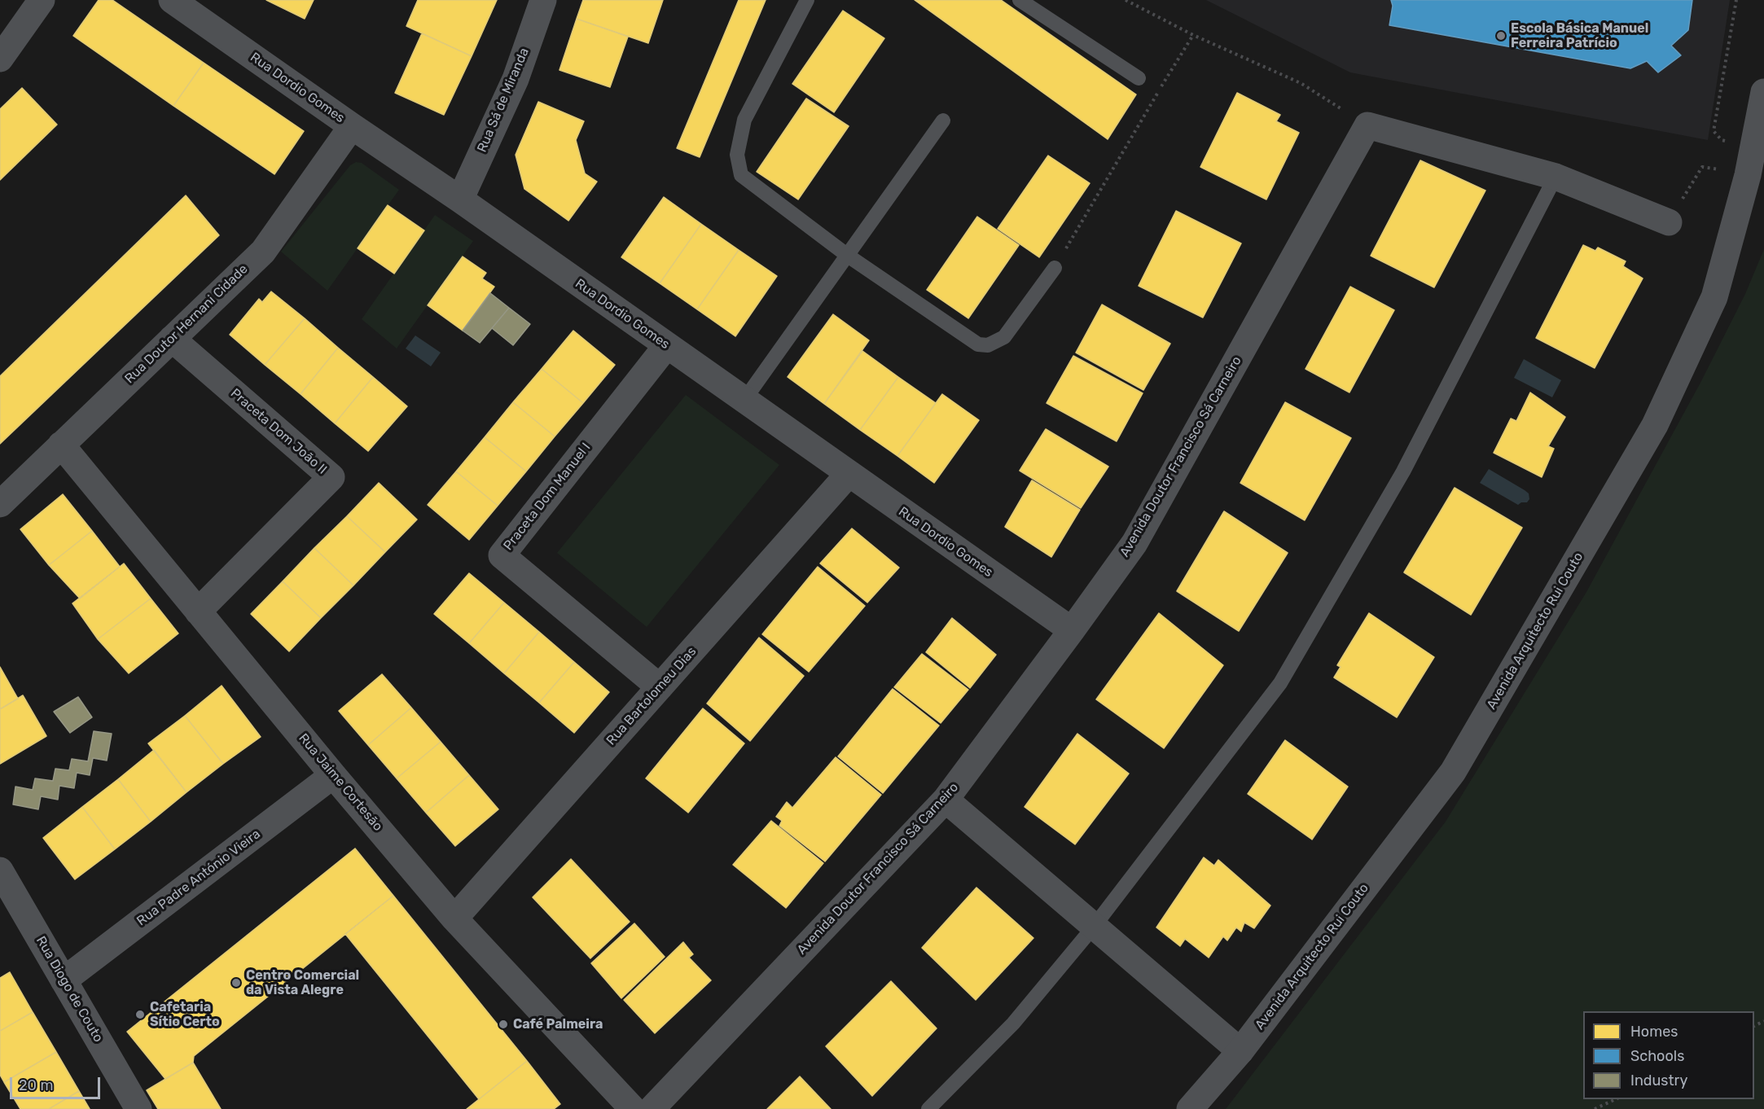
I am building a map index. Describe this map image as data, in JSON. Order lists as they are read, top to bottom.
{
  "streets": {
    "street": [
      "Rua Dordio Gomes",
      "Rua Sá de Miranda",
      "Rua Doutor Hernani Cidade",
      "Praceta Dom João II",
      "Avenida Doutor Francisco Sá Carneiro",
      "Praceta Dom Manuel I",
      "Avenida Arquitecto Rui Couto",
      "Rua Bartolomeu Dias",
      "Rua Jaime Cortesão",
      "Rua Padre António Vieira",
      "Rua Diogo de Couto"
    ]
  },
  "crossings": [
    ["Rua Dordio Gomes", "Rua Sá de Miranda"],
    ["Rua Dordio Gomes", "Rua Doutor Hernani Cidade"],
    ["Rua Dordio Gomes", "Avenida Doutor Francisco Sá Carneiro"],
    ["Rua Dordio Gomes", "Praceta Dom Manuel I"],
    ["Rua Dordio Gomes", "Rua Bartolomeu Dias"],
    ["Rua Doutor Hernani Cidade", "Praceta Dom João II"],
    ["Rua Doutor Hernani Cidade", "Rua Jaime Cortesão"],
    ["Praceta Dom João II", "Rua Jaime Cortesão"],
    ["Praceta Dom Manuel I", "Rua Bartolomeu Dias"],
    ["Rua Bartolomeu Dias", "Rua Jaime Cortesão"],
    ["Rua Jaime Cortesão", "Rua Padre António Vieira"],
    ["Rua Padre António Vieira", "Rua Diogo de Couto"]
  ],
  "places": [
    "Escola Básica Manuel Ferreira Patrício",
    "Centro Comercial da Vista Alegre",
    "Cafetaria Sítio Certo",
    "Café Palmeira"
  ],
  "legend": ["Homes", "Schools", "Industry"],
  "scale_bar": "20 m"
}
